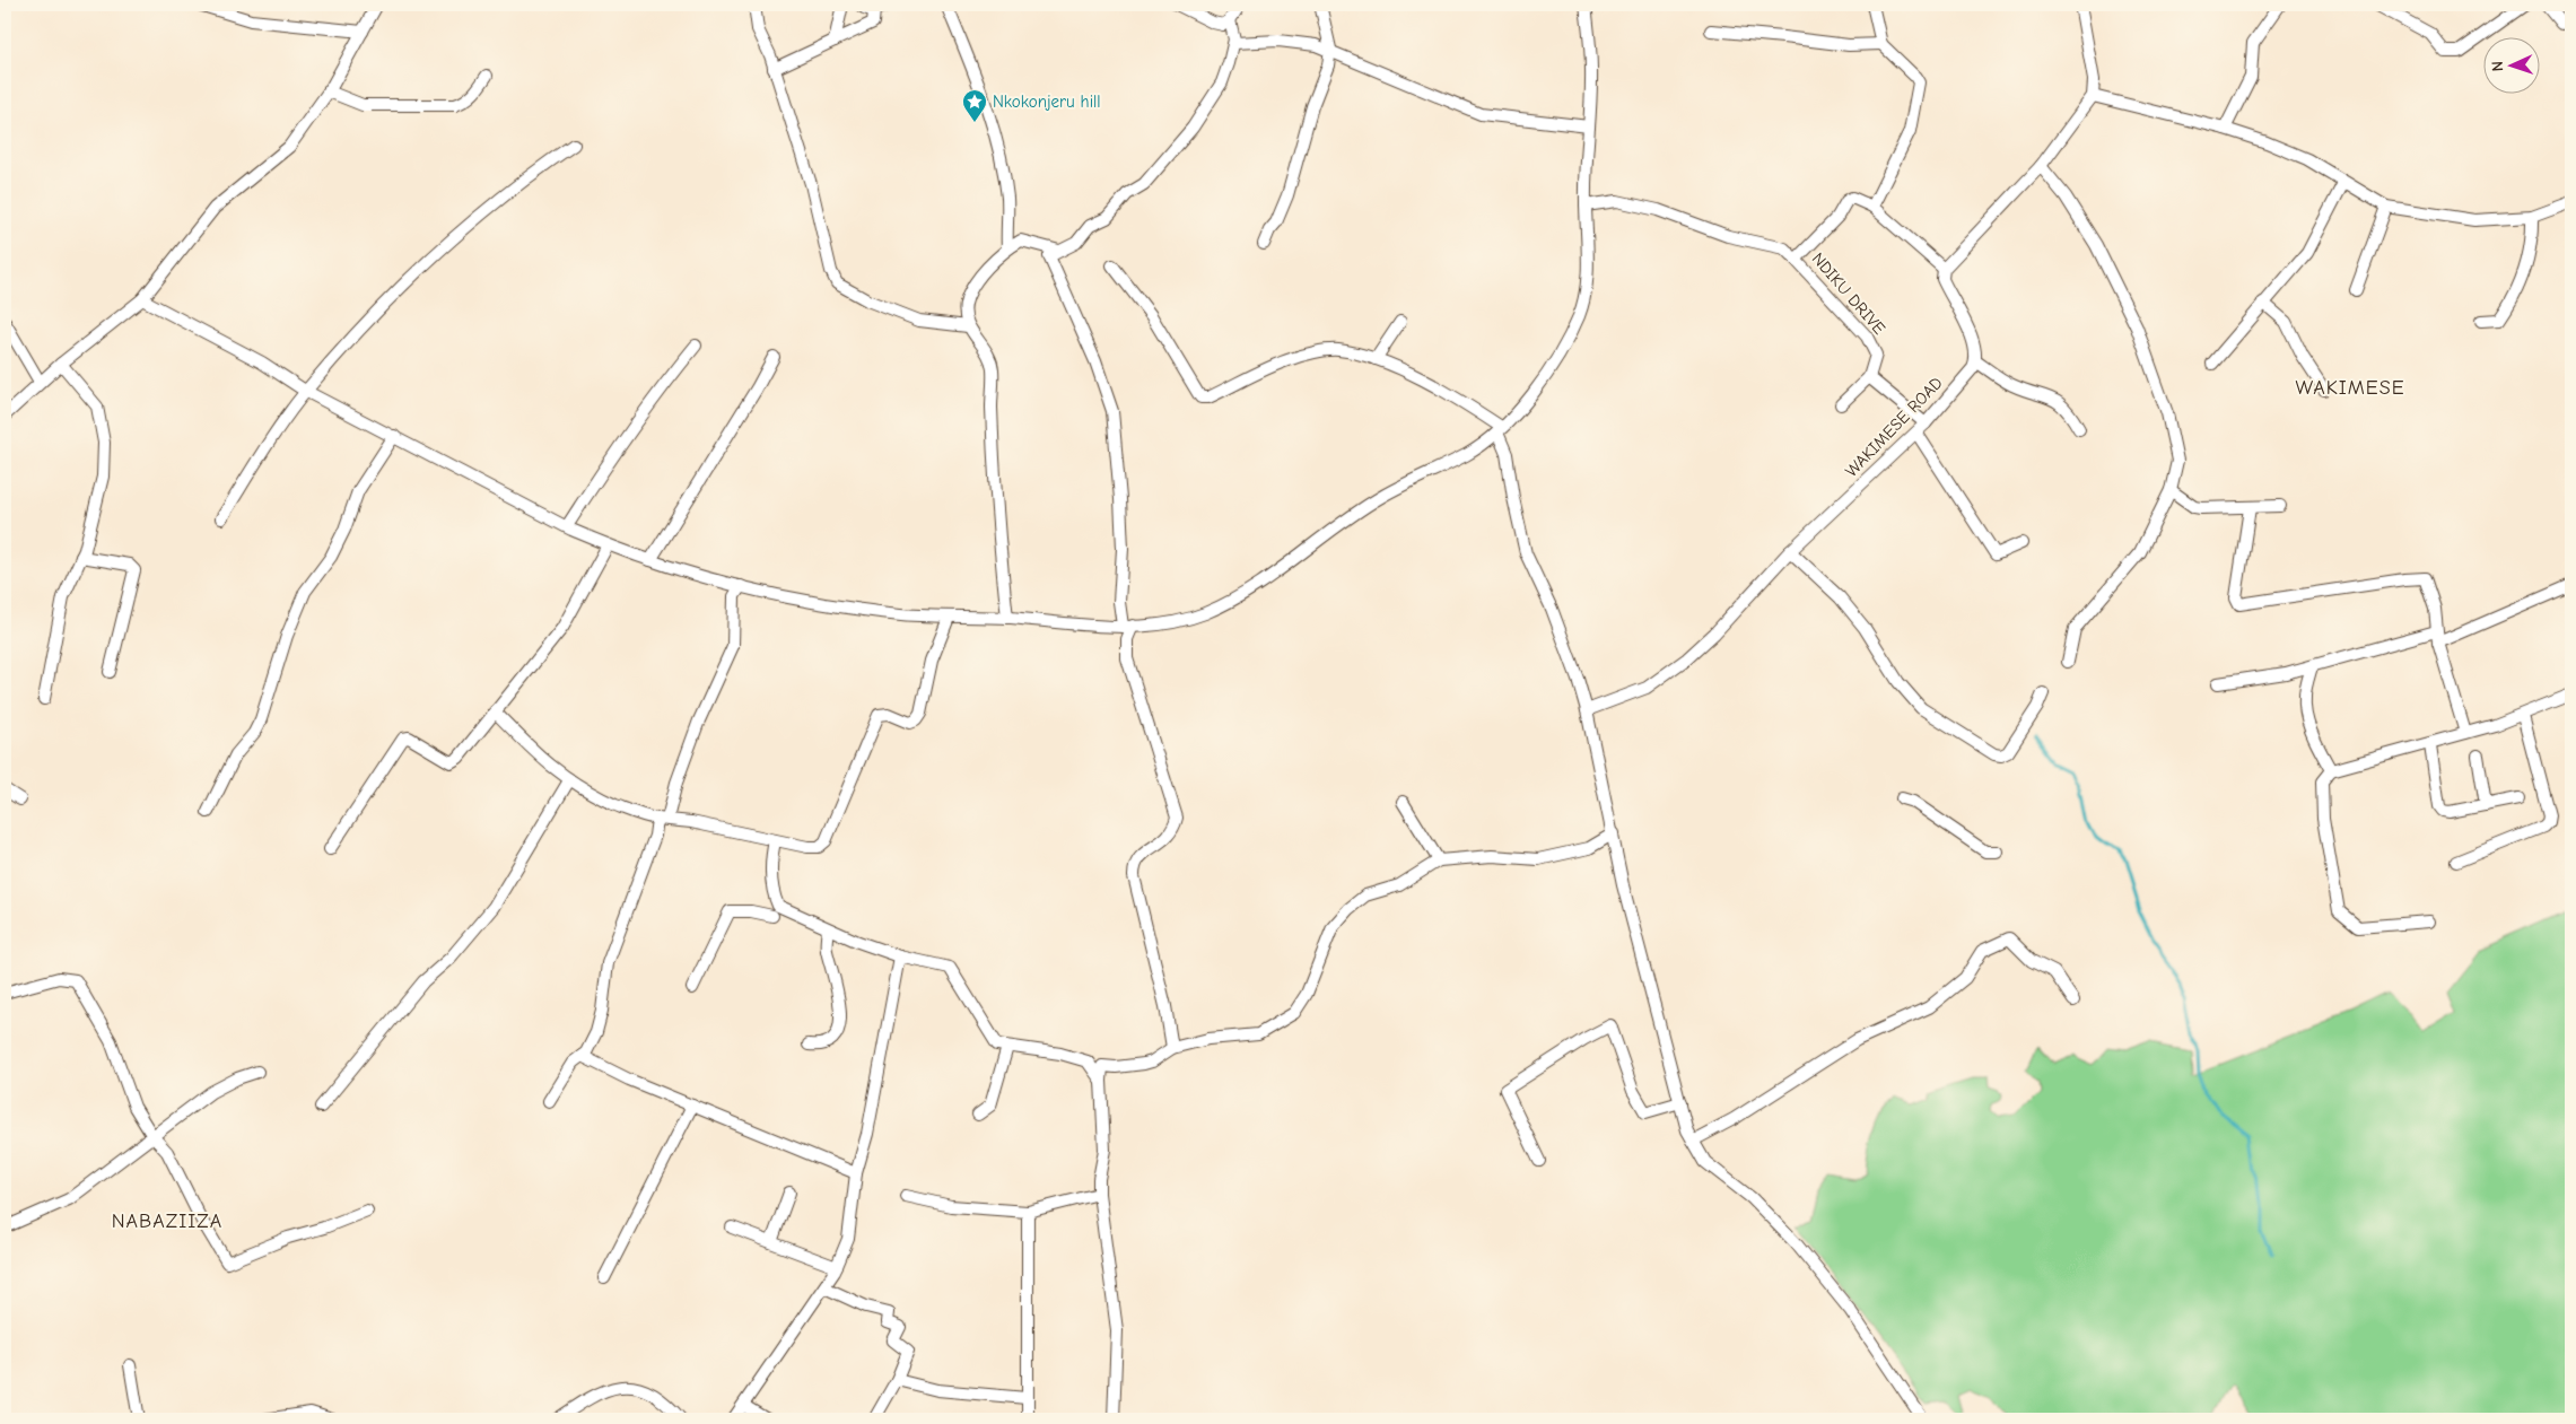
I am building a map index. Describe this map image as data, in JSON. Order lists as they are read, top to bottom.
{
  "streets": {
    "street": ["NDIKU DRIVE", "WAKIMESE ROAD"]
  },
  "districts": ["WAKIMESE", "NABAZIIZA"],
  "places": {
    "place": ["Nkokonjeru hill"]
  },
  "north": "left"
}
